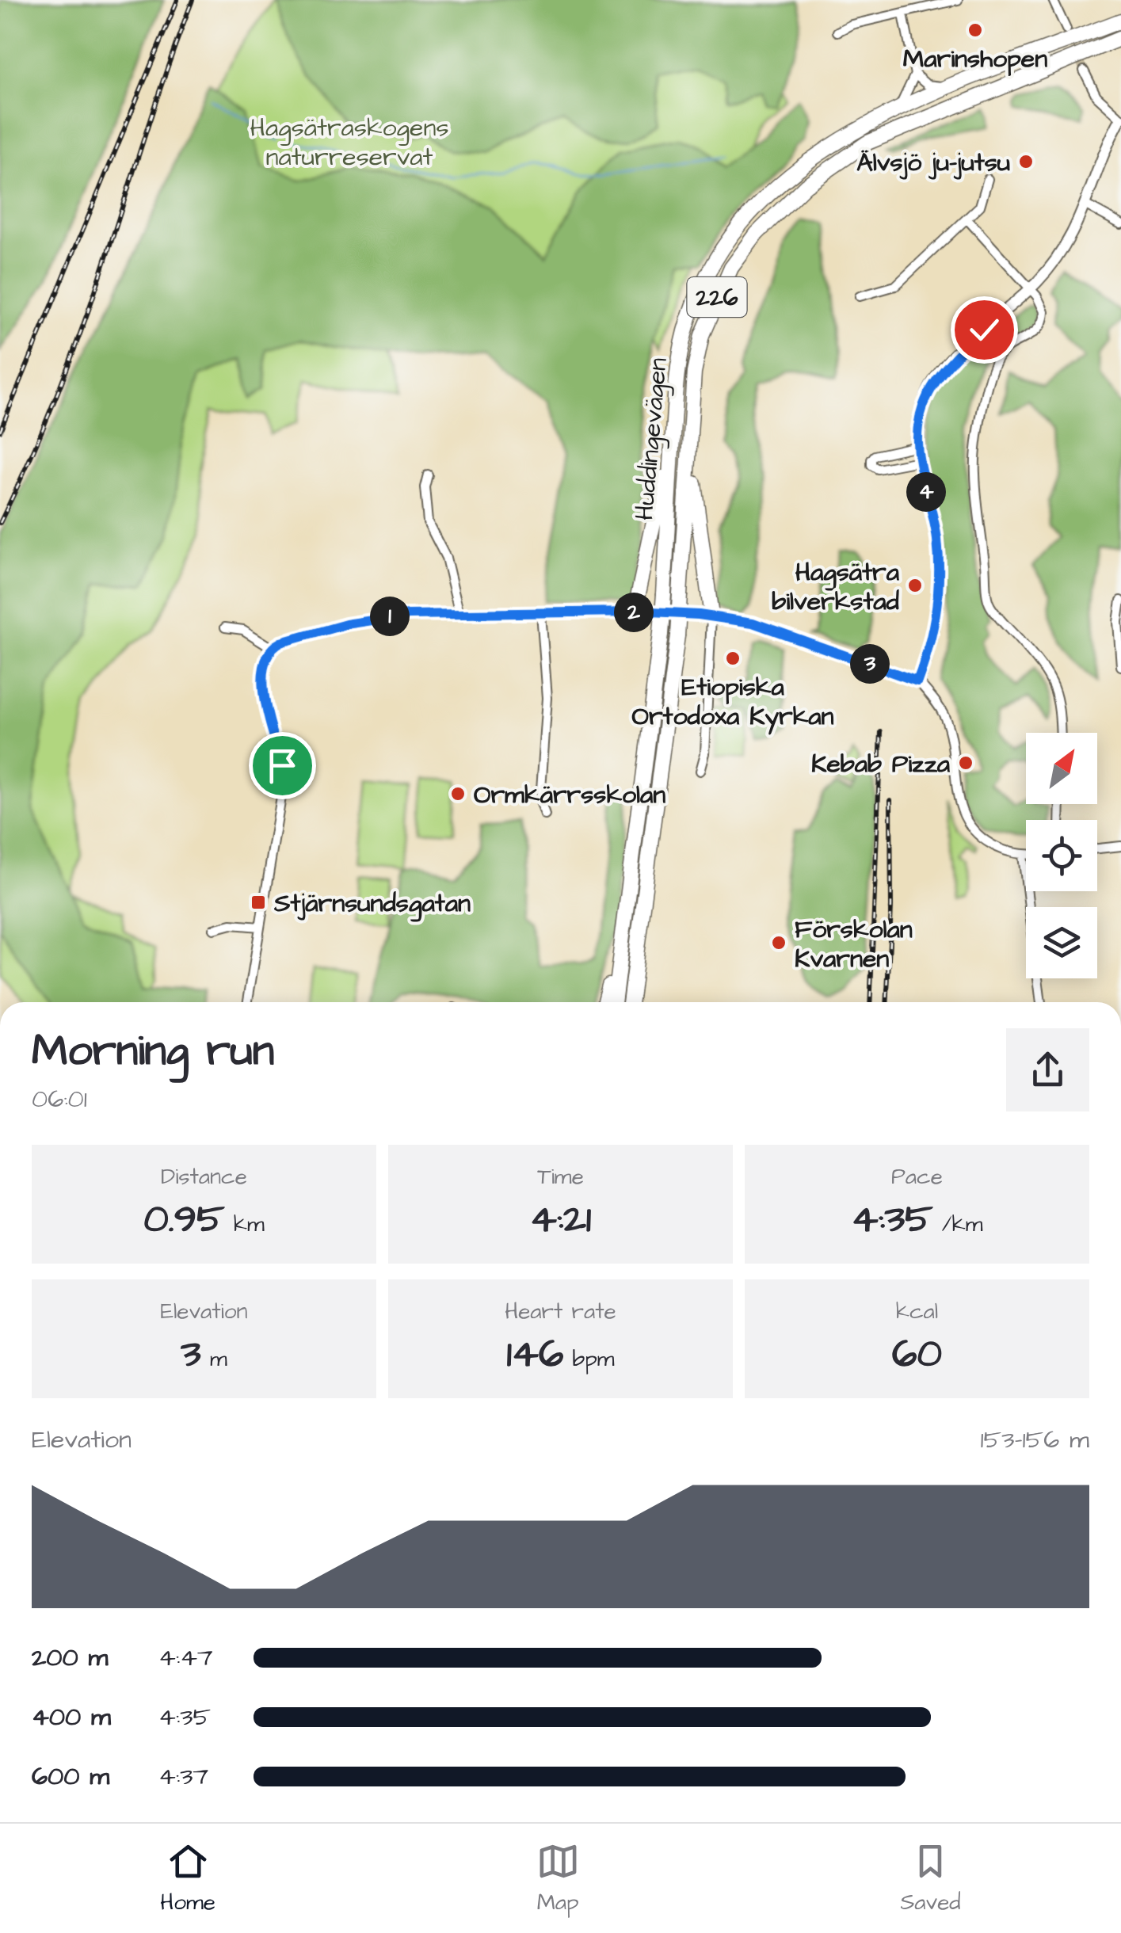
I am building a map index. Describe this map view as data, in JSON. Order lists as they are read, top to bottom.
{
  "streets": {
    "main road": ["226", "Huddingevägen"]
  },
  "parks": ["Hagsätraskogens naturreservat"],
  "places": {
    "other": [
      "Marinshopen",
      "Älvsjö ju-jutsu",
      "Hagsätra bilverkstad",
      "Etiopiska Ortodoxa Kyrkan",
      "Kebab Pizza",
      "Ormkärrsskolan",
      "Förskolan Kvarnen"
    ],
    "transit": ["Stjärnsundsgatan"]
  },
  "north": "top right",
  "page": {
    "pins": [
      "4",
      "2",
      "1",
      "3"
    ],
    "heading": ["Morning run", "06:01"],
    "stats": [
      ["Distance", "0.95 km"],
      ["Time", "4:21"],
      ["Pace", "4:35 /km"],
      ["Elevation", "3 m"],
      ["Heart rate", "146 bpm"],
      ["kcal", "60"]
    ],
    "chart": ["Elevation", "153–156 m"],
    "list": [
      {
        "name": "200 m",
        "note": "4:47"
      },
      {
        "name": "400 m",
        "note": "4:35"
      },
      {
        "name": "600 m",
        "note": "4:37"
      }
    ],
    "tabs": ["Home", "Map", "Saved"]
  }
}
